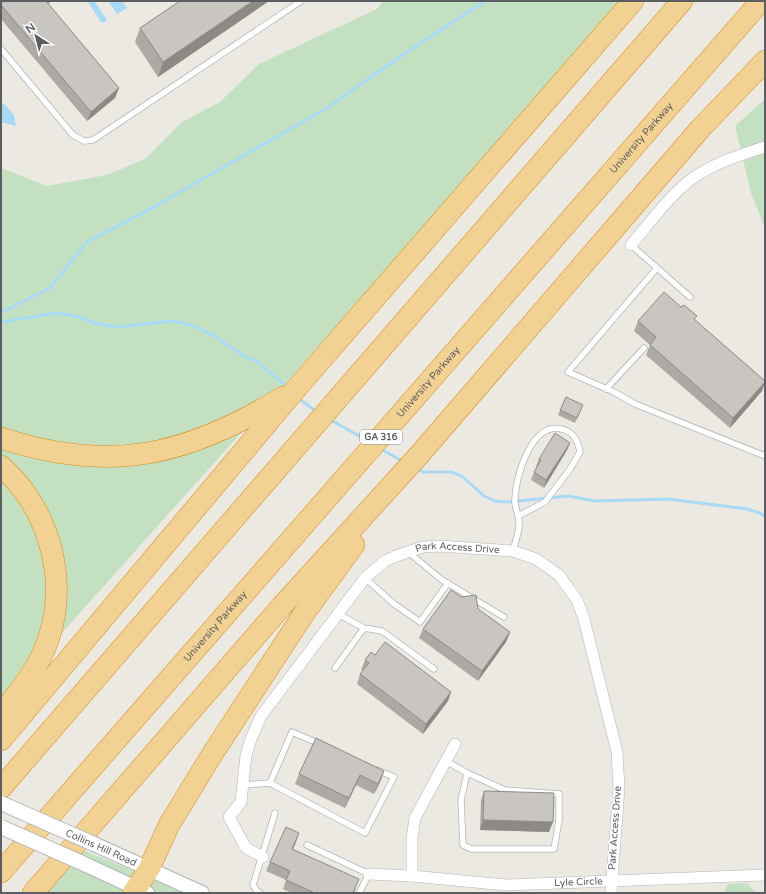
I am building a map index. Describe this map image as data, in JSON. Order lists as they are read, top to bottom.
{
  "streets": {
    "highway": ["University Parkway", "GA 316"],
    "street": ["Park Access Drive", "Collins Hill Road", "Lyle Circle"]
  },
  "crossings": [
    ["Park Access Drive", "Lyle Circle"]
  ],
  "north": "top left"
}
